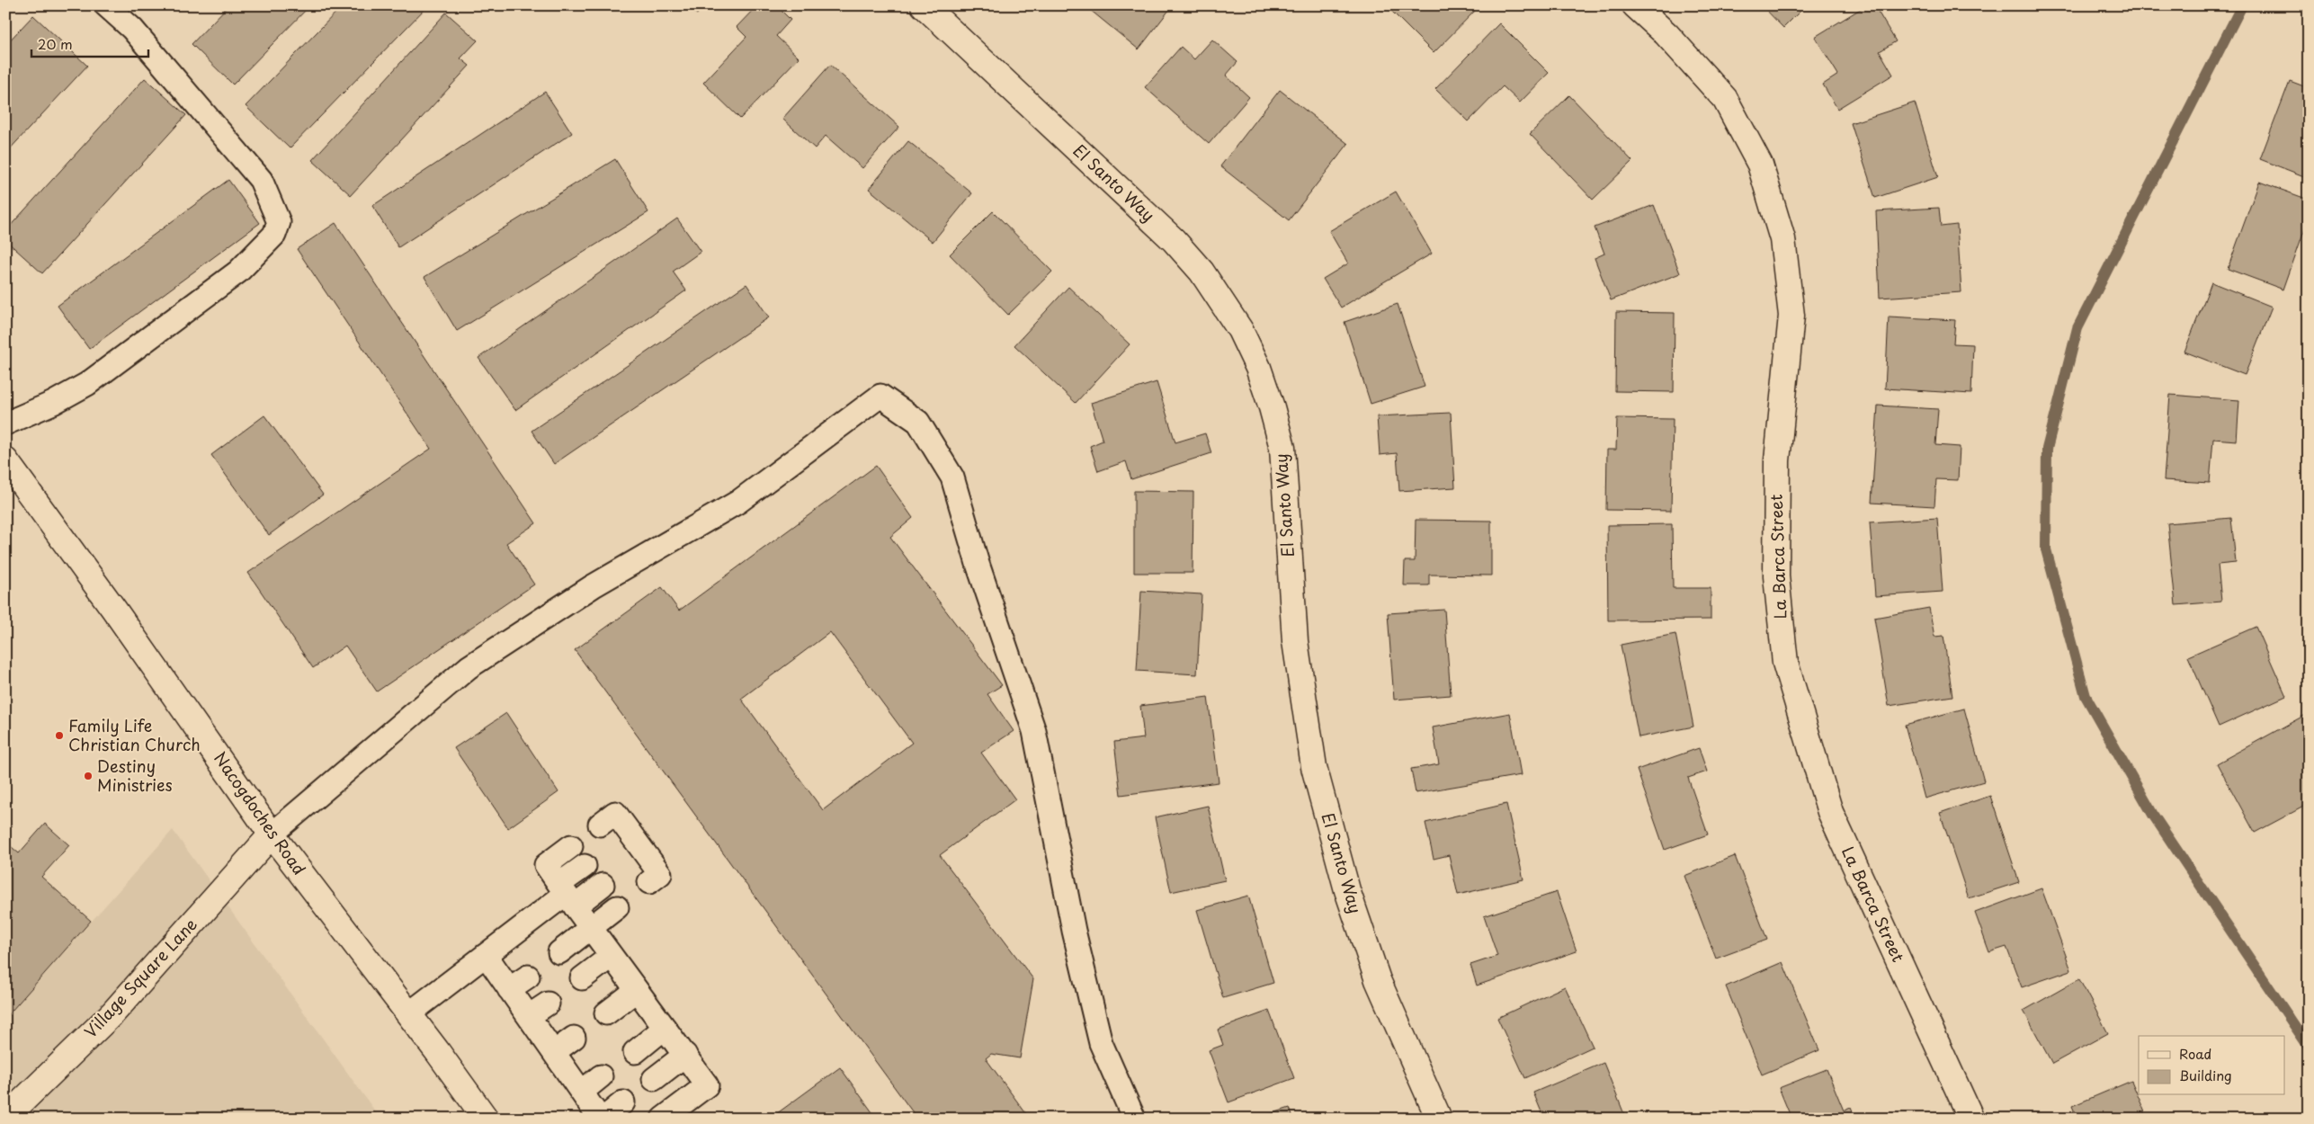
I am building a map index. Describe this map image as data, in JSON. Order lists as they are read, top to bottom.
{
  "streets": {
    "street": [
      "El Santo Way",
      "La Barca Street",
      "Nacogdoches Road",
      "Village Square Lane"
    ]
  },
  "crossings": [
    ["Nacogdoches Road", "Village Square Lane"]
  ],
  "places": ["Family Life Christian Church", "Destiny Ministries"],
  "legend": ["Road", "Building"],
  "scale_bar": "20 m"
}
